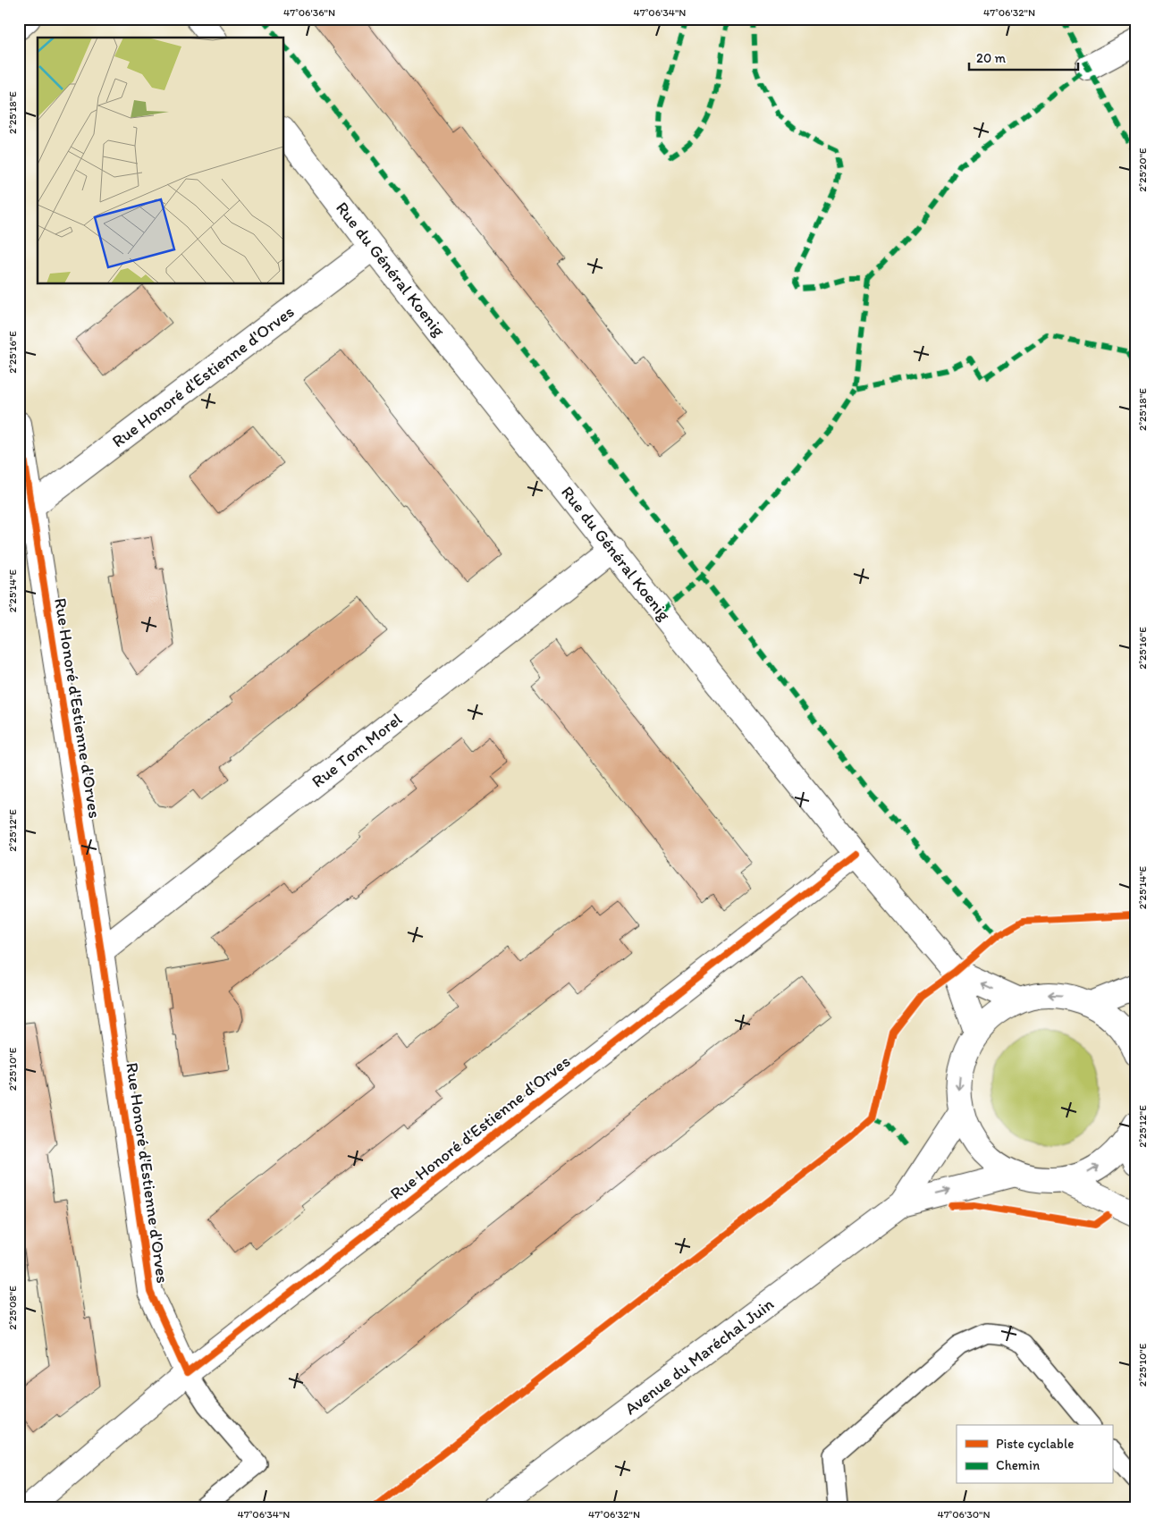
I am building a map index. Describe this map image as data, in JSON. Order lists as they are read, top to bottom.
{
  "streets": {
    "street": [
      "Rue du Général Koenig",
      "Rue Honoré d'Estienne d'Orves",
      "Rue Tom Morel",
      "Avenue du Maréchal Juin"
    ]
  },
  "crossings": [
    ["Rue du Général Koenig", "Rue Honoré d'Estienne d'Orves"],
    ["Rue du Général Koenig", "Rue Tom Morel"],
    ["Rue Honoré d'Estienne d'Orves", "Rue Tom Morel"]
  ],
  "legend": ["Piste cyclable", "Chemin"],
  "scale_bar": "20 m",
  "coordinates": [
    "47°06'36\"N",
    "47°06'34\"N",
    "47°06'32\"N",
    "2°25'18\"E",
    "2°25'20\"E",
    "2°25'16\"E",
    "2°25'14\"E",
    "2°25'12\"E",
    "2°25'10\"E",
    "2°25'08\"E",
    "47°06'30\"N"
  ]
}
